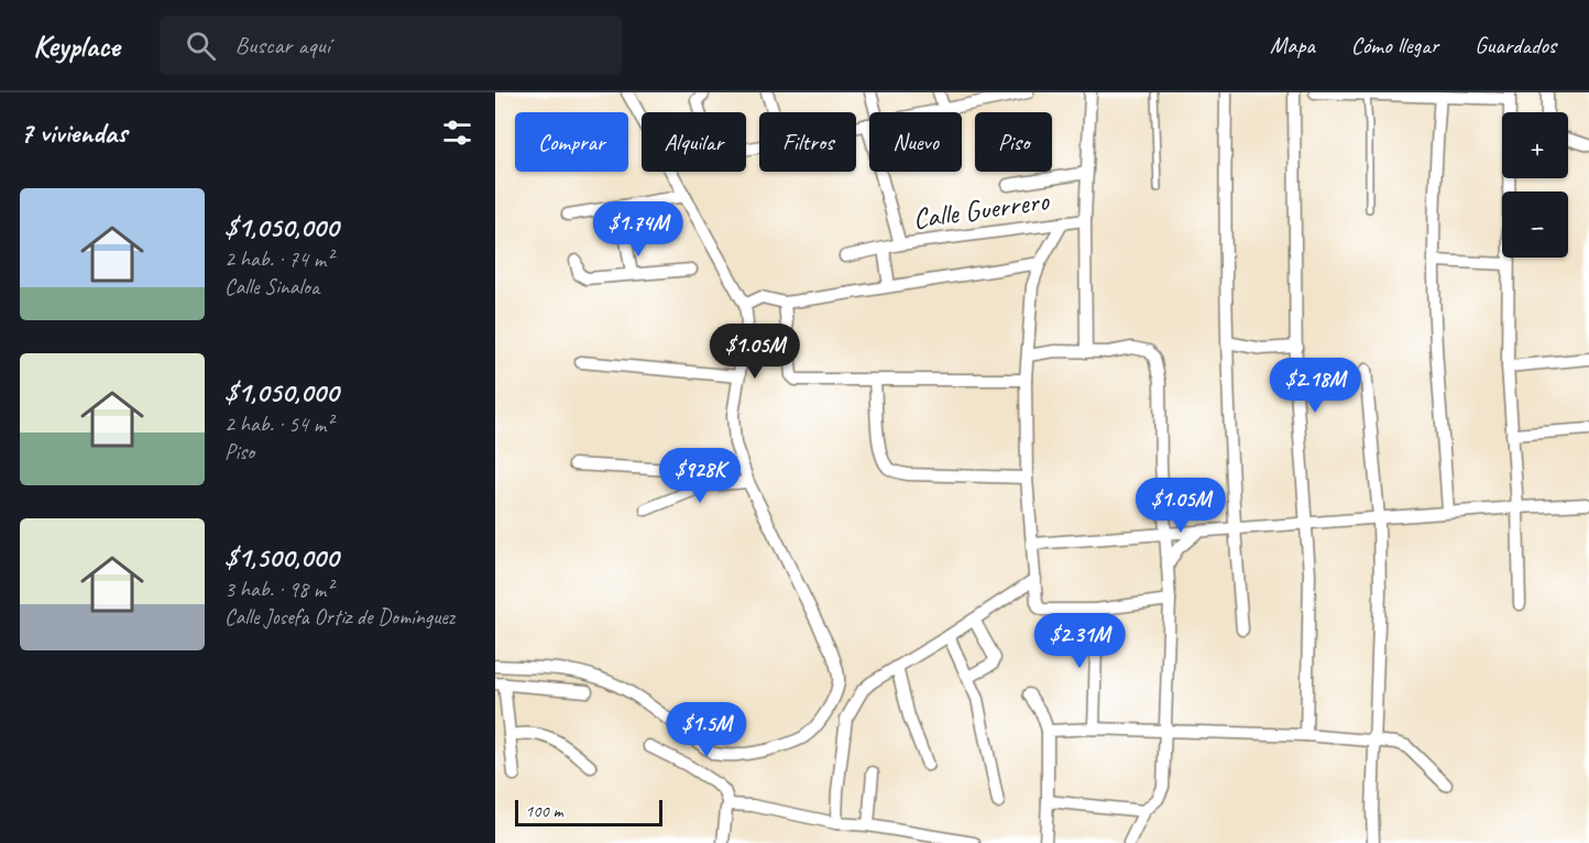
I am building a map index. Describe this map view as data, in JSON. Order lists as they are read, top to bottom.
{
  "streets": {
    "street": ["Calle Guerrero"]
  },
  "scale_bar": "100 m",
  "page": {
    "header": "Keyplace",
    "search": "Buscar aquí",
    "nav": ["Mapa", "Cómo llegar", "Guardados"],
    "heading": "7 viviendas",
    "map_buttons": ["+", "−"],
    "chip": [
      "Comprar",
      "Alquilar",
      "Filtros",
      "Nuevo",
      "Piso"
    ],
    "list": [
      {
        "name": "$1,050,000",
        "note": "2 hab. · 74 m² · Calle Sinaloa"
      },
      {
        "name": "$1,050,000",
        "note": "2 hab. · 54 m² · Piso"
      },
      {
        "name": "$1,500,000",
        "note": "3 hab. · 98 m² · Calle Josefa Ortiz de Domínguez"
      }
    ],
    "price": [
      "$1.74M",
      "$1.05M",
      "$2.18M",
      "$928K",
      "$1.05M",
      "$2.31M",
      "$1.5M"
    ],
    "scale": "100 m"
  }
}
